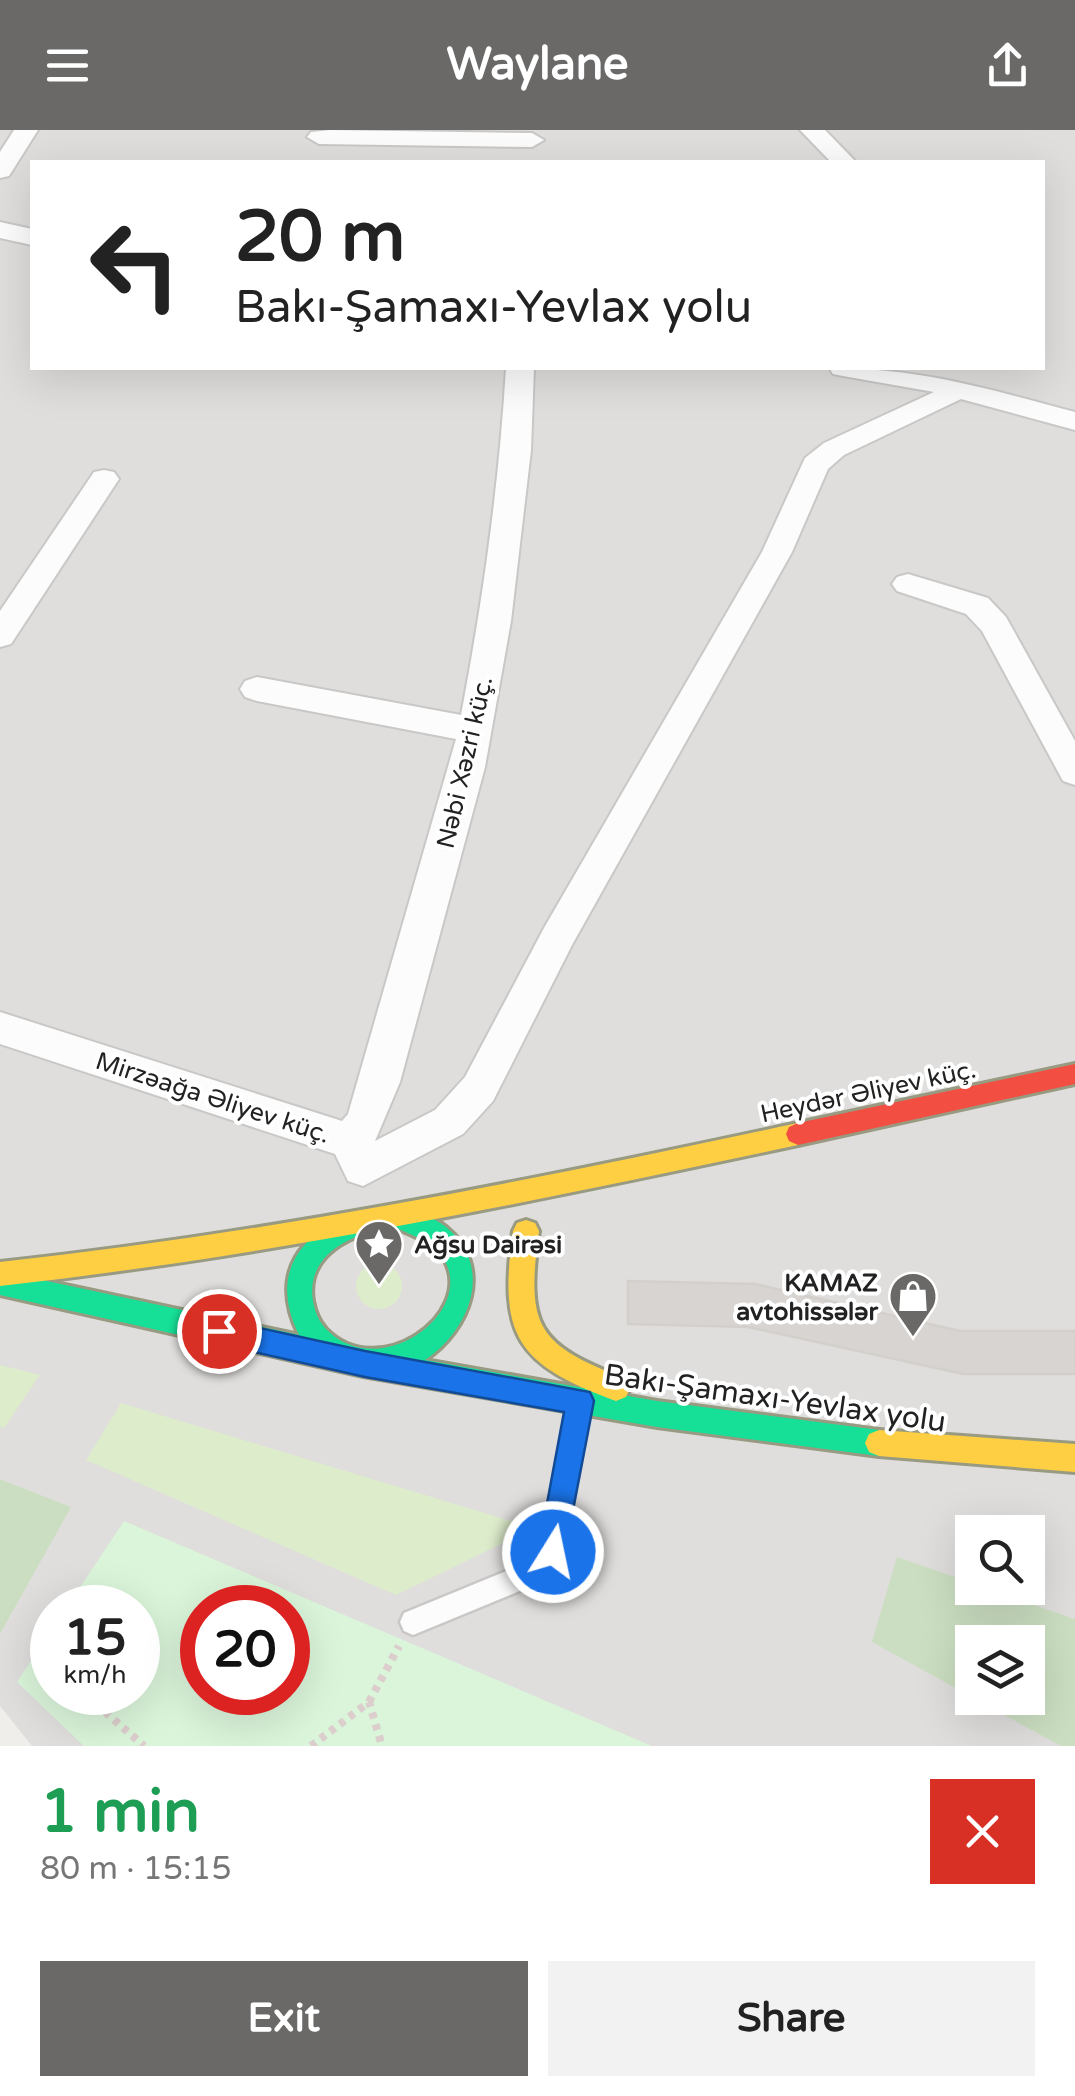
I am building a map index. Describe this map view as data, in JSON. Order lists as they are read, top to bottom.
{
  "streets": {
    "main road": ["Heydər Əliyev küç.", "Bakı-Şamaxı-Yevlax yolu"],
    "street": ["Nəbi Xəzri küç.", "Mirzəağa Əliyev küç."]
  },
  "crossings": [
    ["Nəbi Xəzri küç.", "Mirzəağa Əliyev küç."]
  ],
  "places": {
    "place": ["Ağsu Dairəsi"],
    "shop": ["KAMAZ avtohissələr"]
  },
  "page": {
    "header": "Waylane",
    "turn": ["20 m", "Bakı-Şamaxı-Yevlax yolu"],
    "speed": "15 km/h",
    "limit": "20",
    "heading": ["1 min", "80 m · 15:15"],
    "buttons": ["Exit", "Share"]
  }
}
